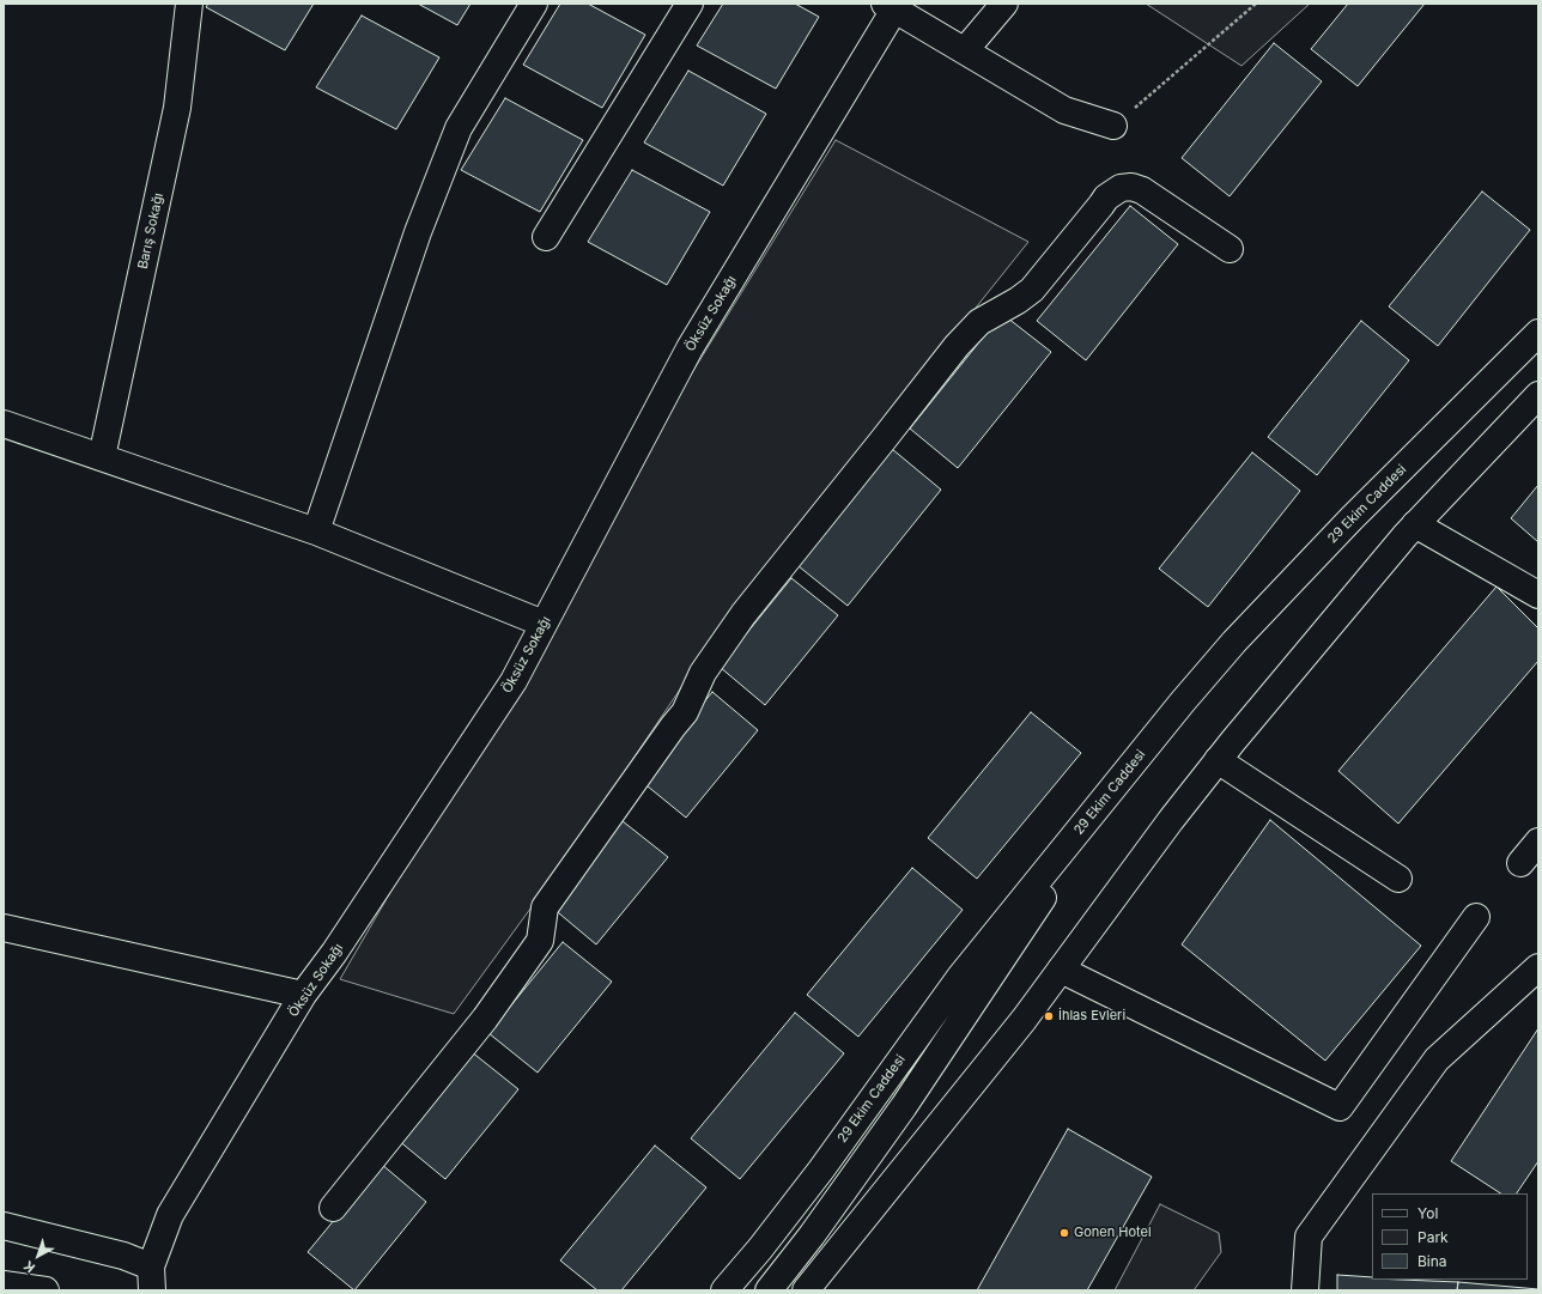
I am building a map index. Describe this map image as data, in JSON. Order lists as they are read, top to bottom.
{
  "streets": {
    "street": ["Barış Sokağı", "Öksüz Sokağı", "29 Ekim Caddesi"]
  },
  "places": ["İhlas Evleri", "Gonen Hotel"],
  "legend": ["Yol", "Park", "Bina"],
  "north": "bottom left"
}
